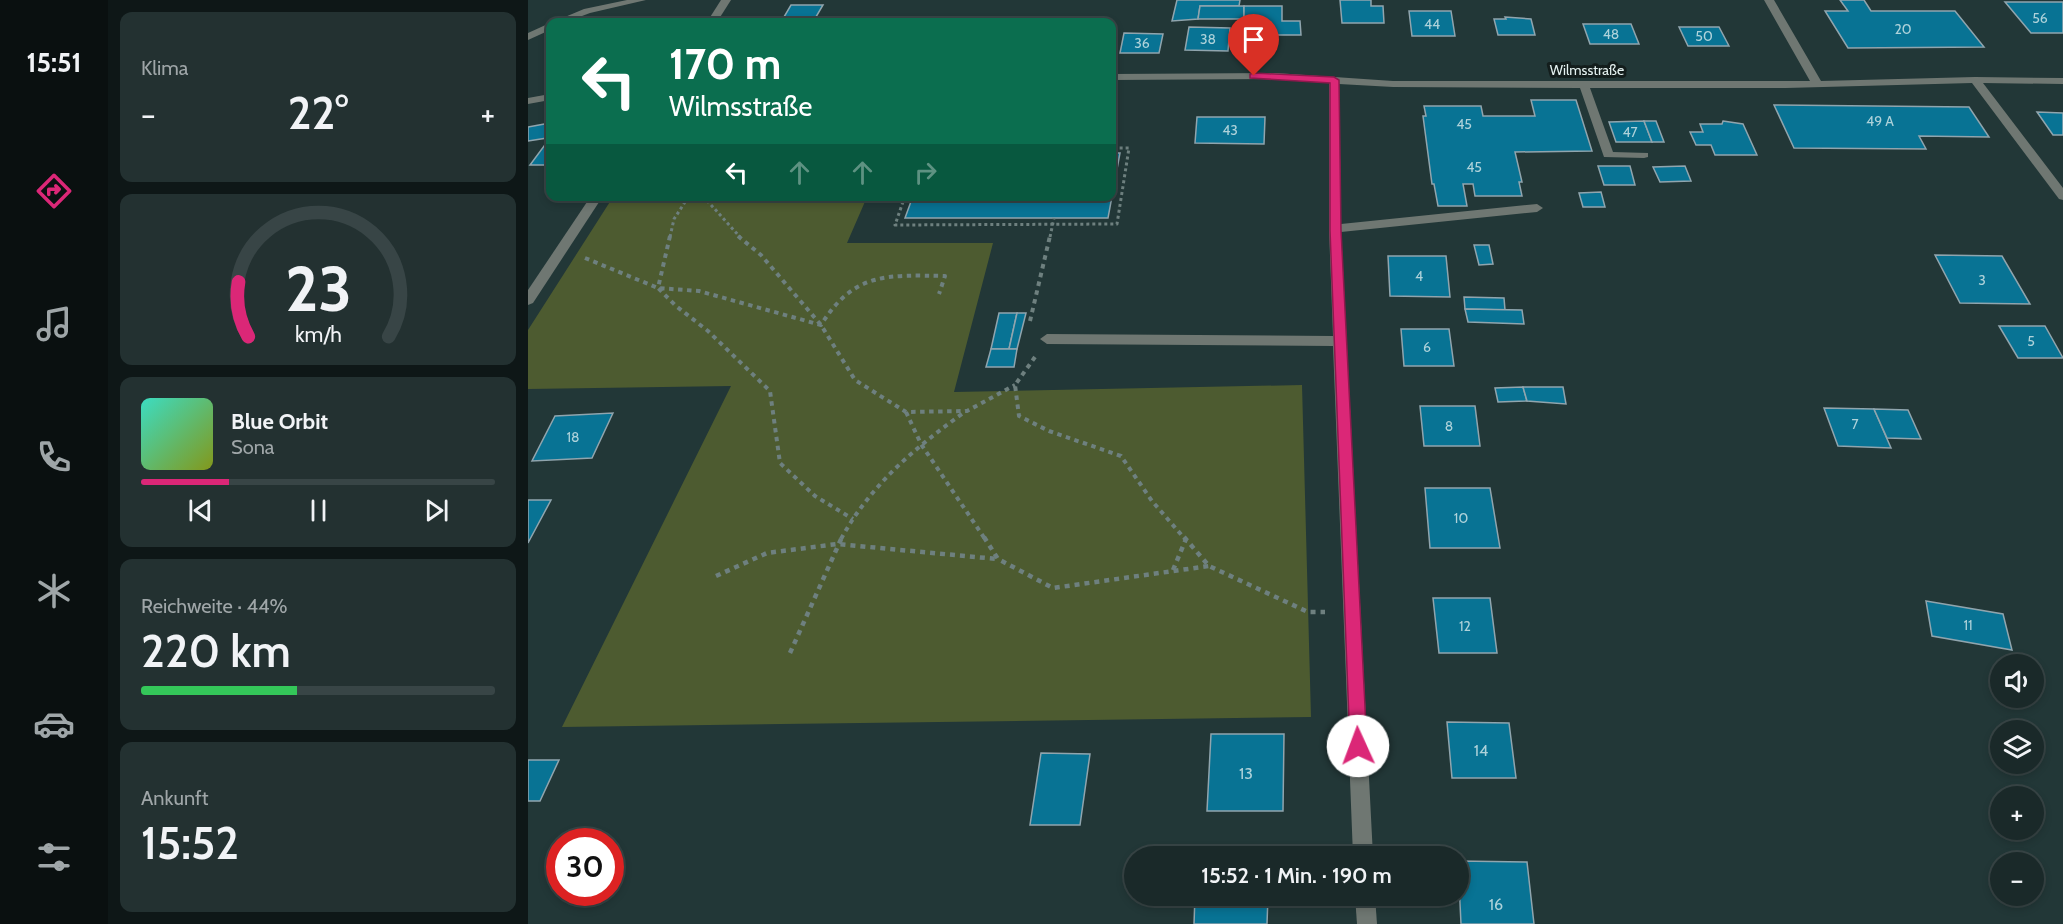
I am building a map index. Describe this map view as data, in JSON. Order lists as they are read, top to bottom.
{
  "streets": {
    "street": ["Wilmsstraße"]
  },
  "house_numbers": [
    "56",
    "44",
    "20",
    "48",
    "50",
    "38",
    "36",
    "49 A",
    "45",
    "43",
    "47",
    "45",
    "4",
    "3",
    "5",
    "6",
    "7",
    "8",
    "18",
    "10",
    "11",
    "12",
    "14",
    "13",
    "16"
  ],
  "page": {
    "tabs": "15:51",
    "tile": [
      "Klima",
      ["Reichweite · 44%", "220 km"],
      ["Ankunft", "15:52"]
    ],
    "turn": ["170 m", "Wilmsstraße"],
    "heat": ["−", "22°", "+"],
    "song": ["Blue Orbit", "Sona"],
    "map_buttons": ["+", "−"],
    "limit": "30",
    "trip": "15:52 · 1 Min. · 190 m",
    "gauge": ["23", "km/h"]
  }
}
